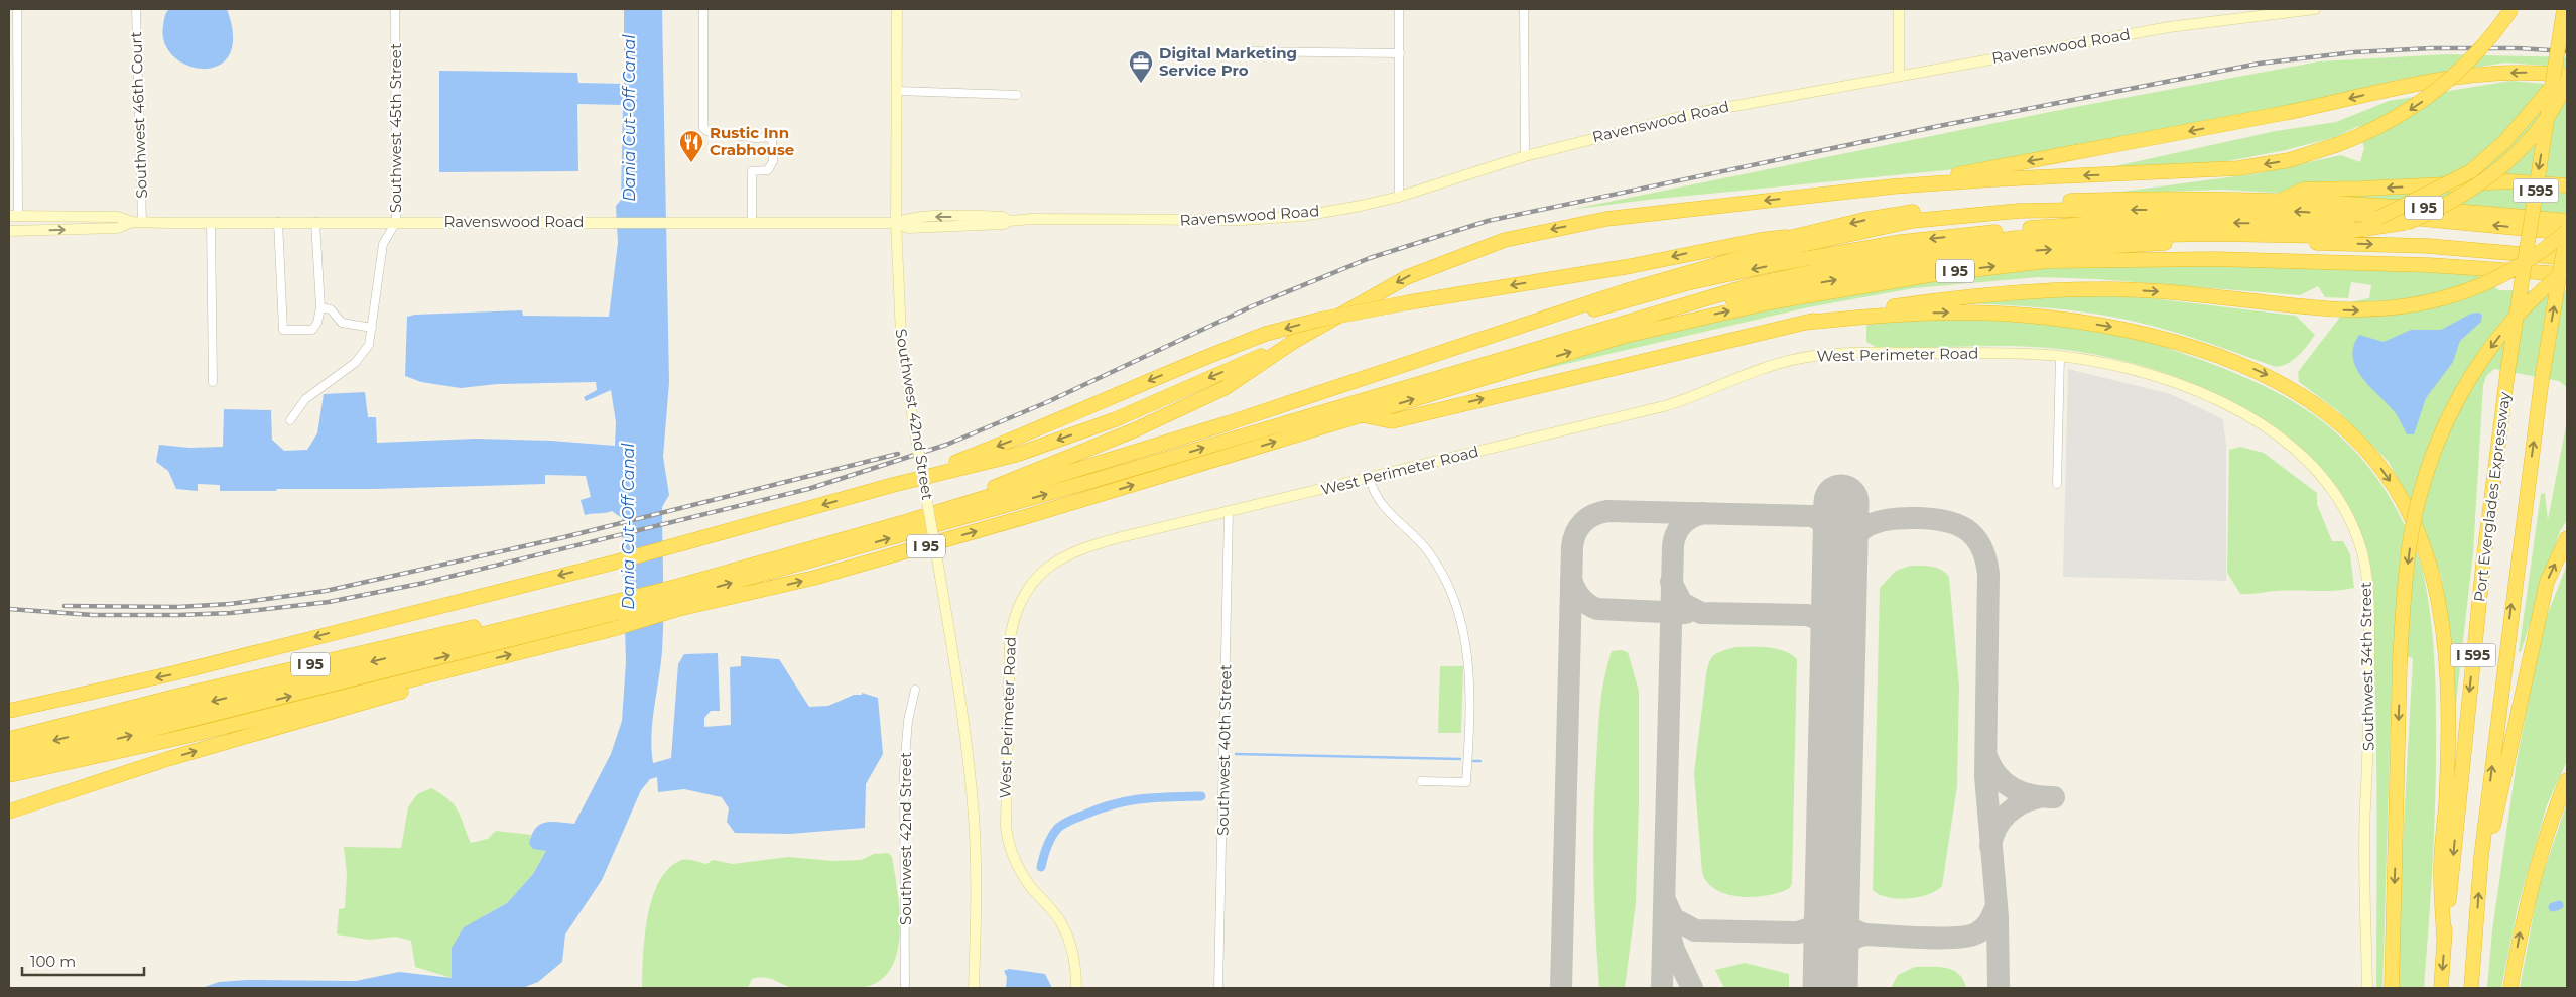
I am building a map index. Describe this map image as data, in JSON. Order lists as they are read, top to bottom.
{
  "streets": {
    "highway": ["I 595", "I 95", "Port Everglades Expressway"],
    "street": [
      "Ravenswood Road",
      "Southwest 46th Court",
      "Southwest 45th Street",
      "West Perimeter Road",
      "Southwest 42nd Street",
      "Southwest 34th Street",
      "Southwest 40th Street"
    ]
  },
  "crossings": [
    ["Ravenswood Road", "Southwest 46th Court"],
    ["Ravenswood Road", "Southwest 45th Street"],
    ["Ravenswood Road", "Southwest 42nd Street"],
    ["West Perimeter Road", "Southwest 34th Street"],
    ["West Perimeter Road", "Southwest 40th Street"]
  ],
  "water": ["Dania Cut-Off Canal"],
  "places": {
    "office": ["Digital Marketing Service Pro"],
    "restaurant": ["Rustic Inn Crabhouse"]
  },
  "scale_bar": "100 m"
}
